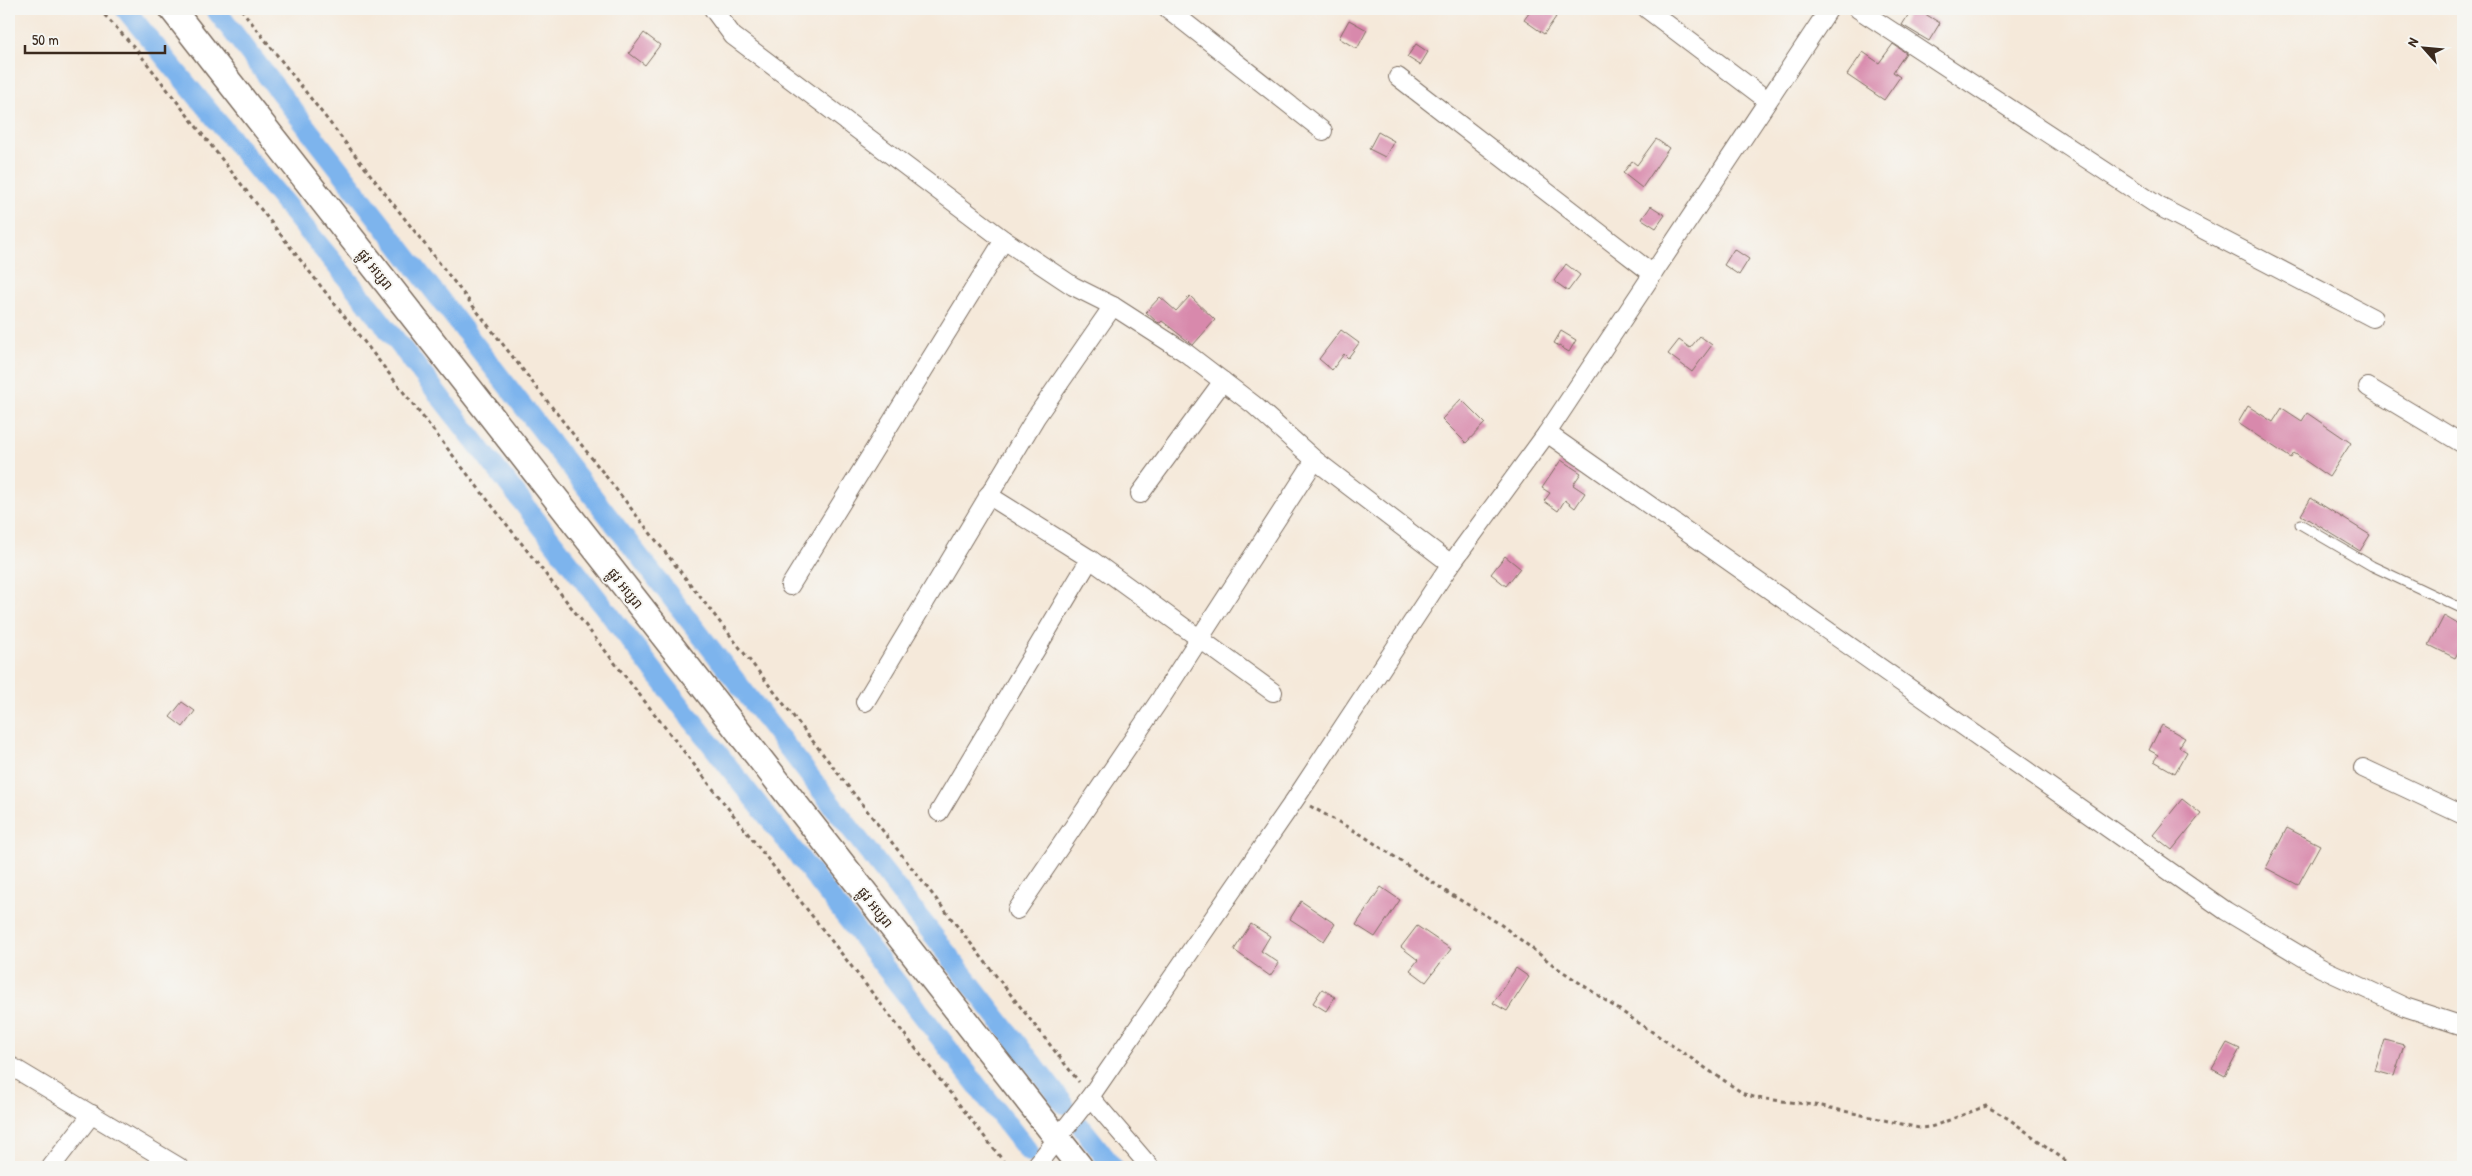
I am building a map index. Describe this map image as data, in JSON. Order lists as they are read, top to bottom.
{
  "streets": {
    "street": ["ផ្លូវ អប្សរា"]
  },
  "scale_bar": "50 m",
  "north": "top left"
}
